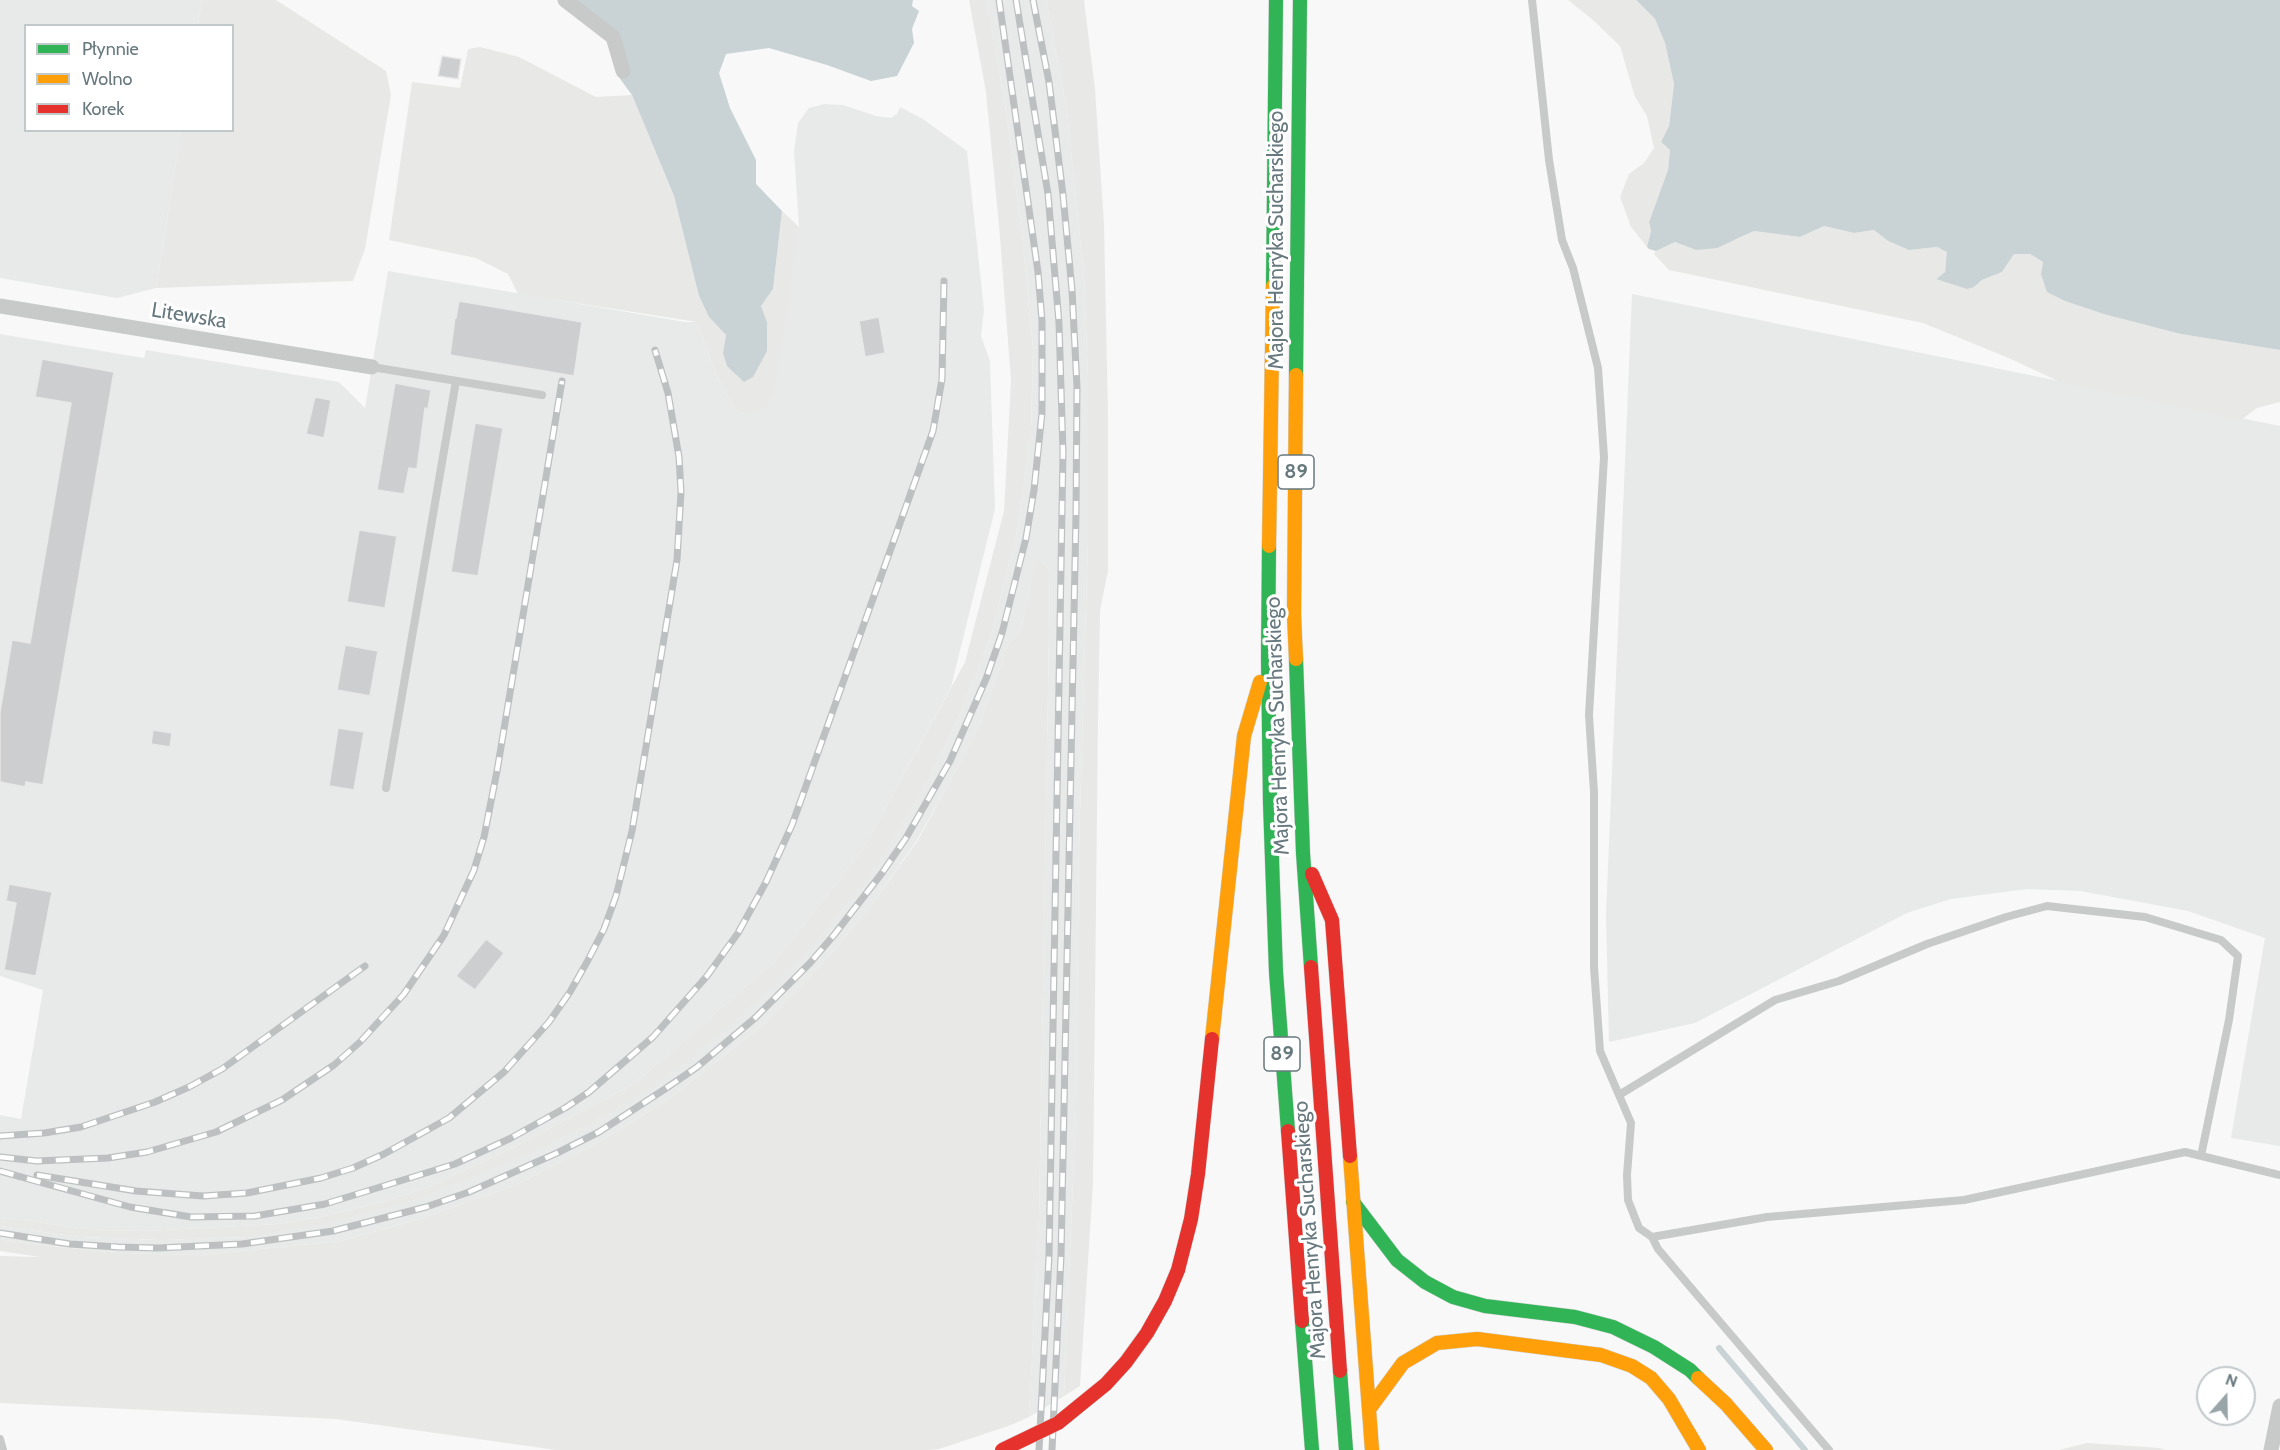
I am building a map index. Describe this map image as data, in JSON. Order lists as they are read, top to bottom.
{
  "streets": {
    "highway": ["Majora Henryka Sucharskiego", "89"],
    "street": ["Litewska"]
  },
  "legend": ["Płynnie", "Wolno", "Korek"],
  "north": "top"
}
